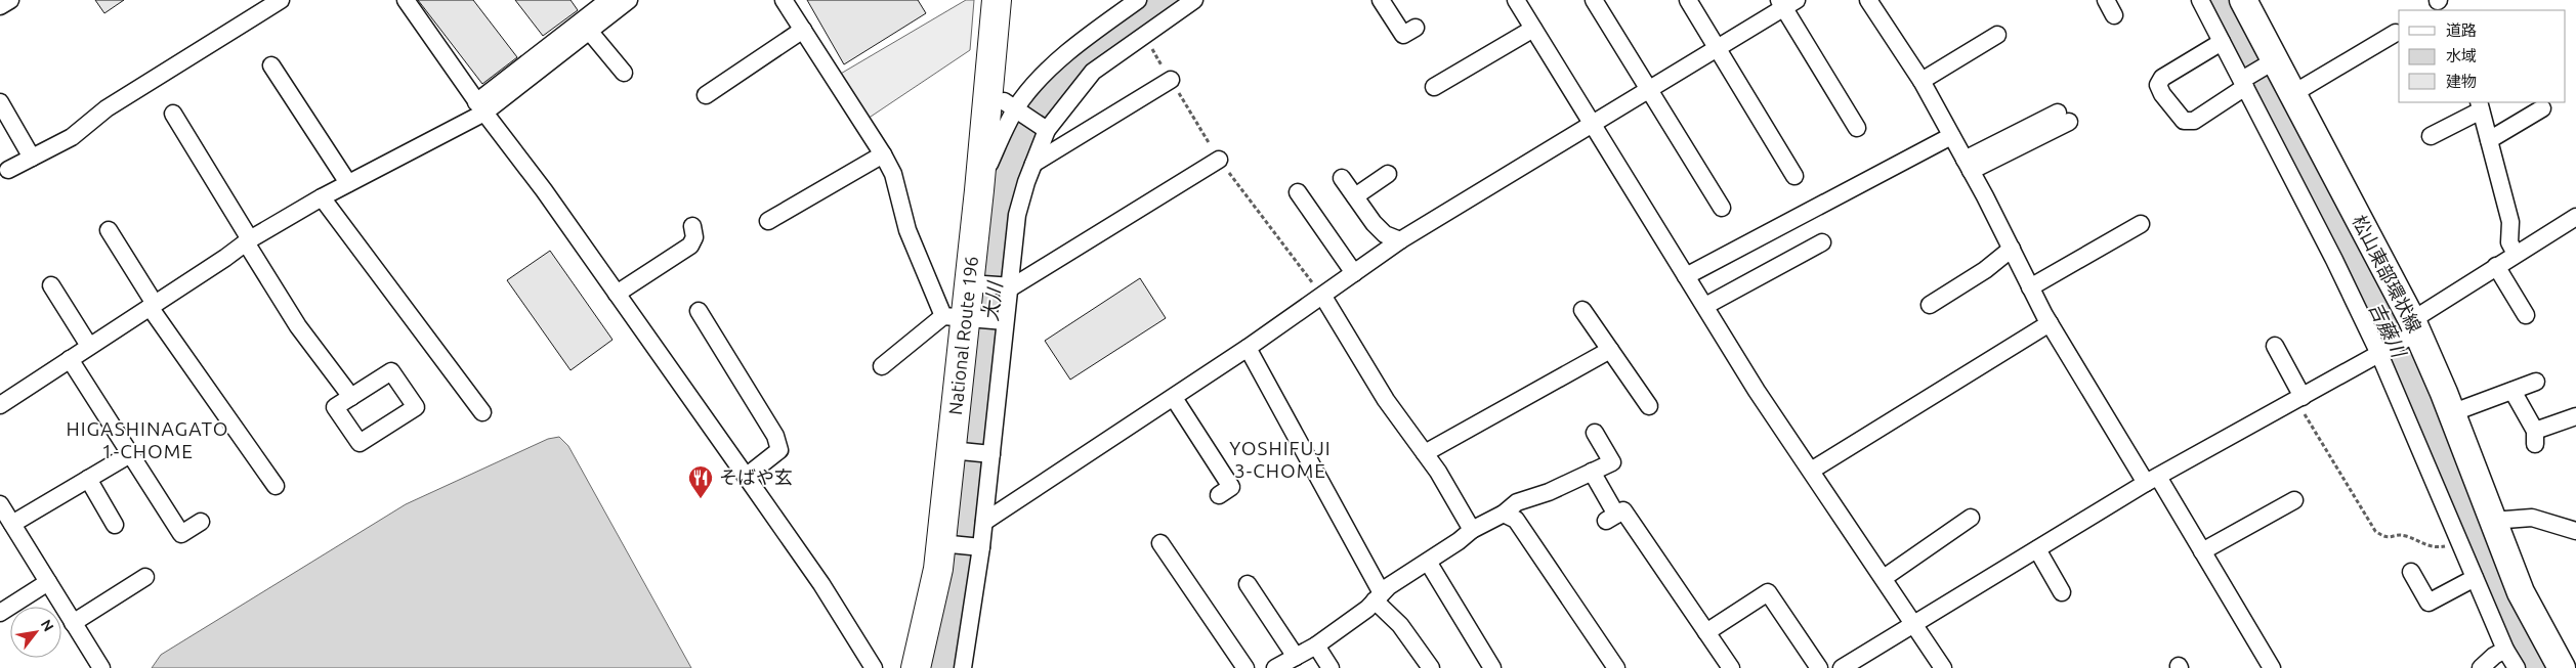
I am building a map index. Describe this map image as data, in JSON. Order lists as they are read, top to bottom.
{
  "streets": {
    "highway": ["National Route 196"],
    "main road": ["松山東部環状線"]
  },
  "districts": ["HIGASHINAGATO 1-CHOME", "YOSHIFUJI 3-CHOME"],
  "water": ["大川", "吉藤川"],
  "places": {
    "restaurant": ["そばや玄"]
  },
  "legend": ["道路", "水域", "建物"],
  "north": "top right"
}
